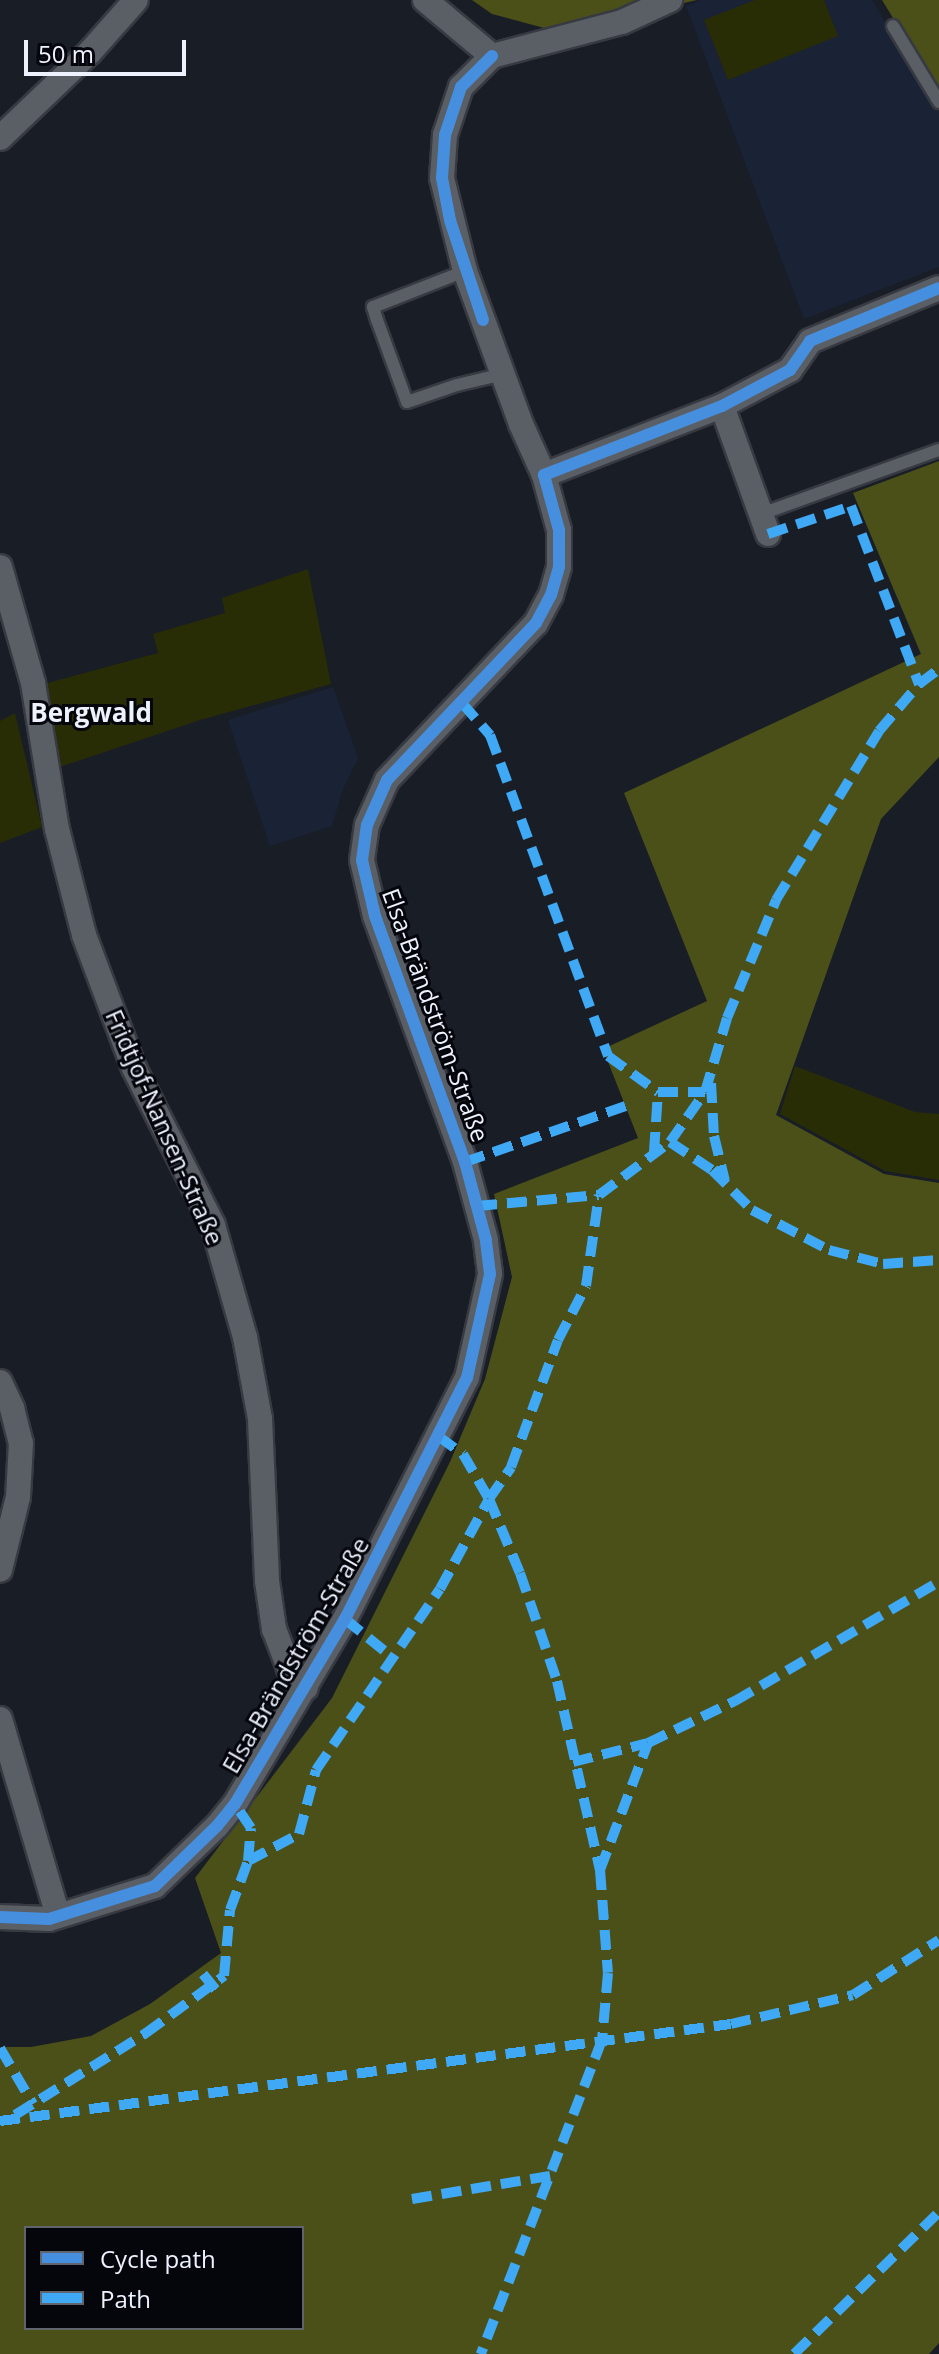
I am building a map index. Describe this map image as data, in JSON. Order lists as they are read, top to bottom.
{
  "streets": {
    "street": ["Elsa-Brändström-Straße", "Fridtjof-Nansen-Straße"]
  },
  "crossings": [
    ["Elsa-Brändström-Straße", "Fridtjof-Nansen-Straße"]
  ],
  "districts": ["Bergwald"],
  "legend": ["Cycle path", "Path"],
  "scale_bar": "50 m"
}
